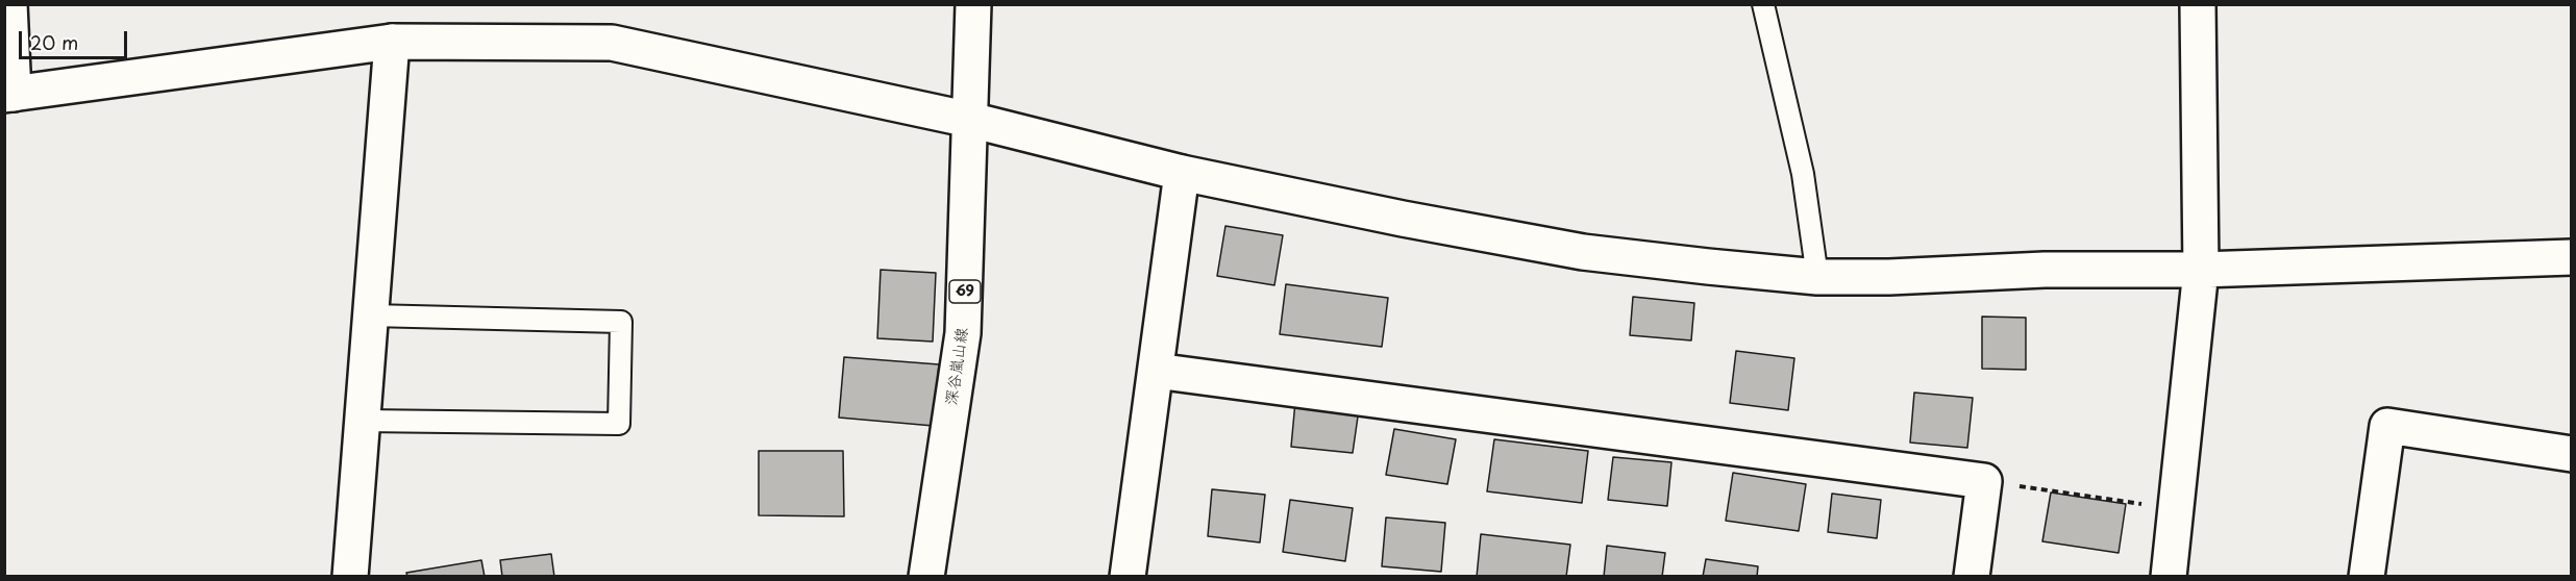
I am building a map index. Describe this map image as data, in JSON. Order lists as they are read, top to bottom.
{
  "streets": {
    "street": ["69", "深谷嵐山線"]
  },
  "scale_bar": "20 m"
}
